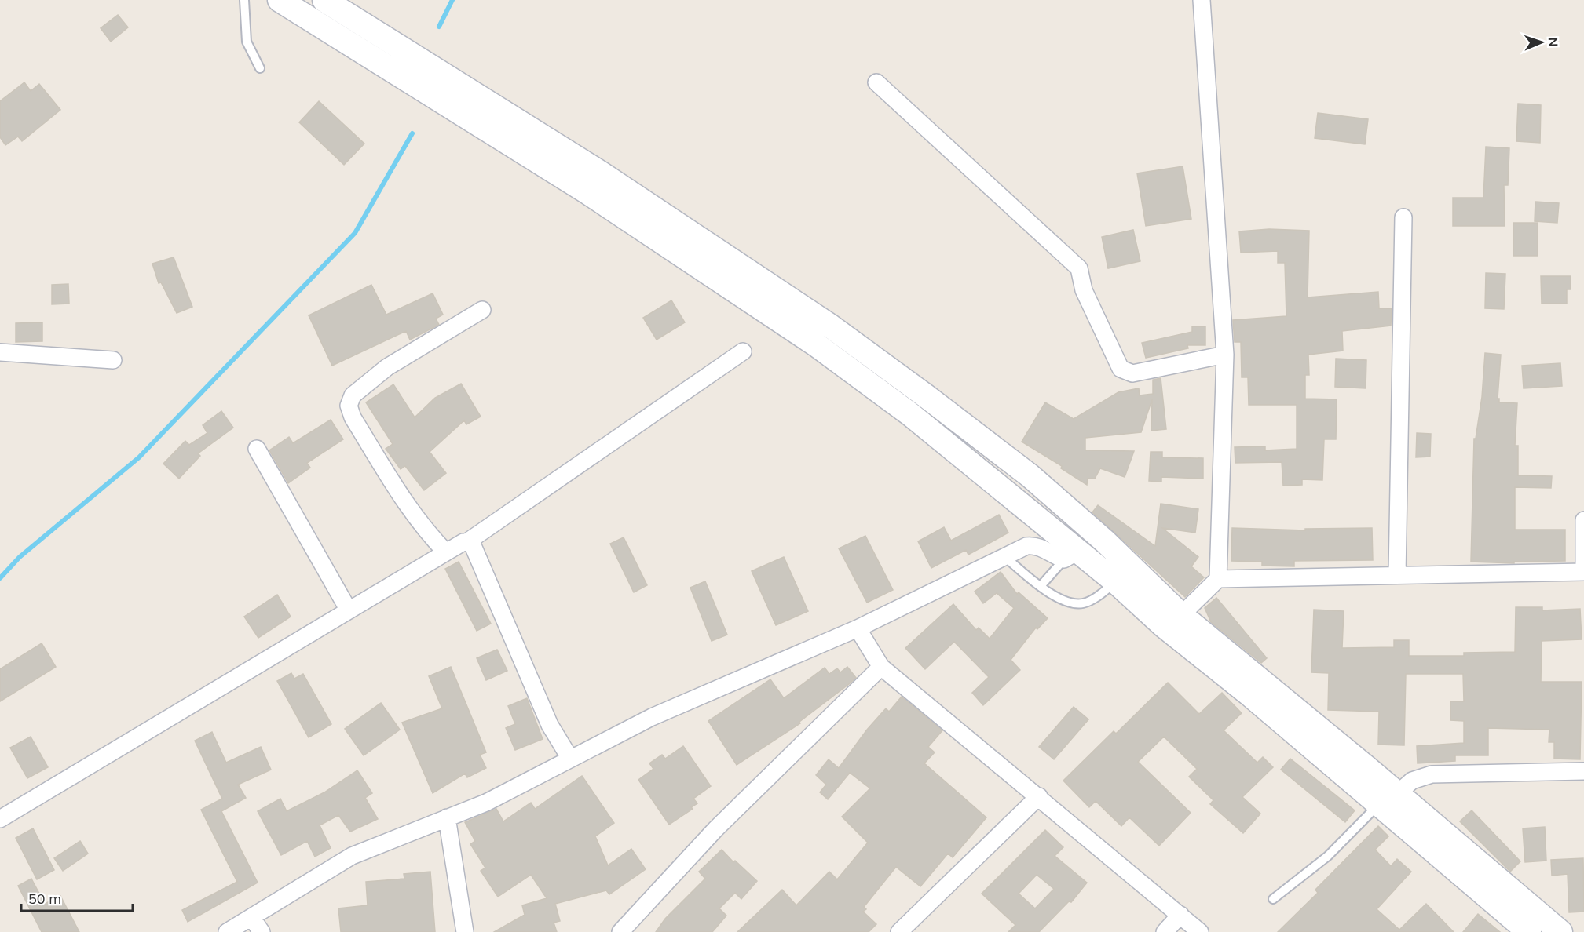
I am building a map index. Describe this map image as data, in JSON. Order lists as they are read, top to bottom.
{
  "scale_bar": "50 m",
  "north": "right"
}
